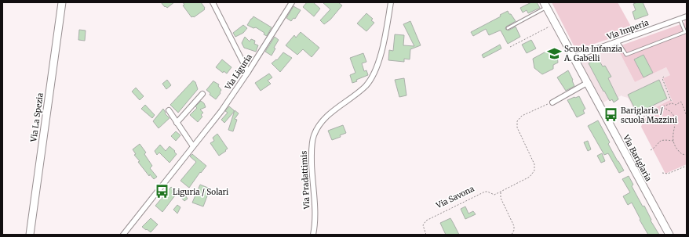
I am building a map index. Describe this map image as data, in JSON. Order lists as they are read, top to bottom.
{
  "streets": {
    "street": [
      "Via Imperia",
      "Via Liguria",
      "Via La Spezia",
      "Via Bariglaria",
      "Via Pradattimis"
    ],
    "path": ["Via Savona"]
  },
  "crossings": [
    ["Via Imperia", "Via Bariglaria"]
  ],
  "places": {
    "school or university": ["Scuola Infanzia A. Gabelli"],
    "bus stop": ["Bariglaria / scuola Mazzini", "Liguria / Solari"]
  }
}
